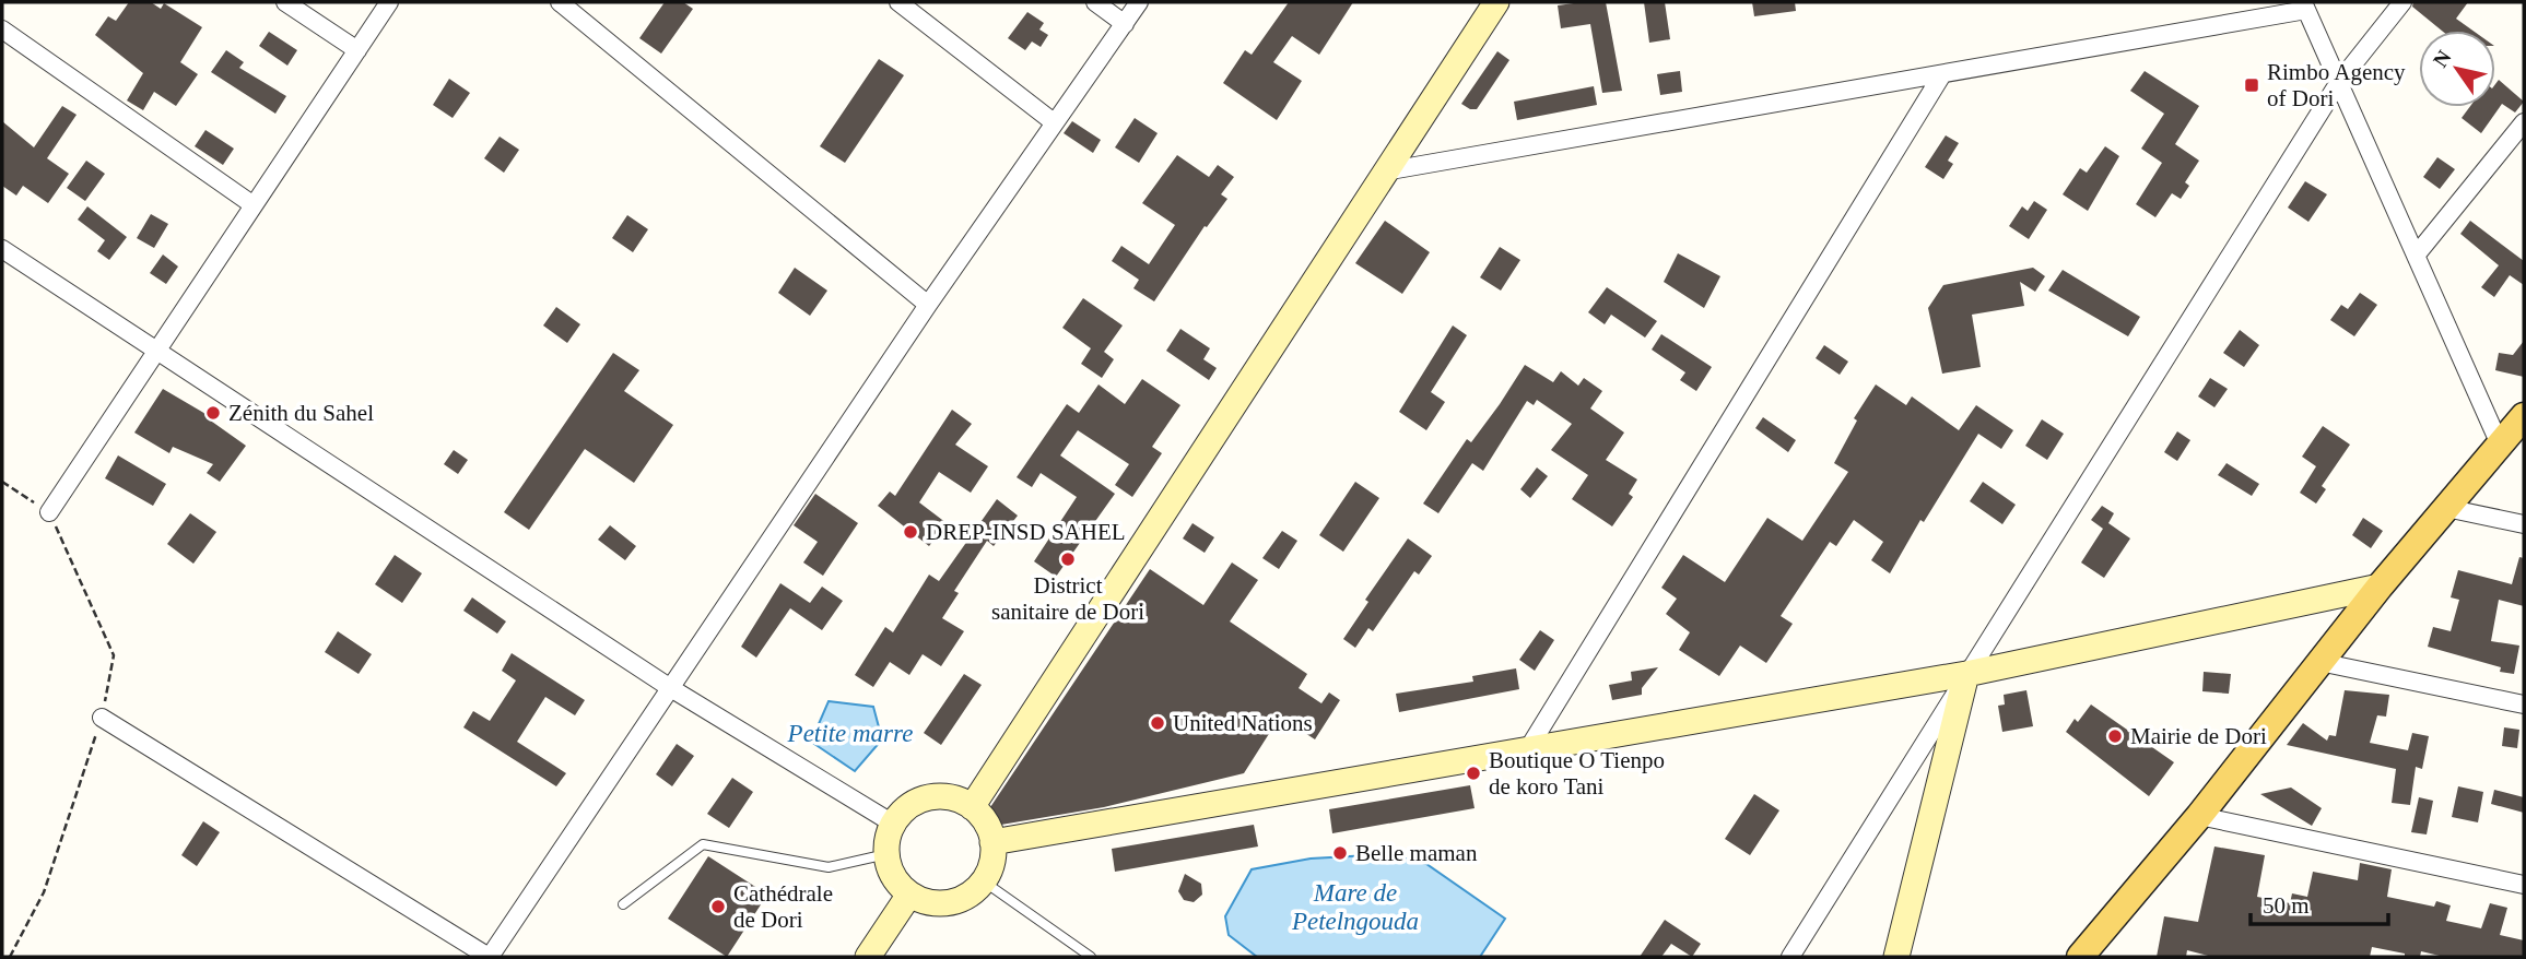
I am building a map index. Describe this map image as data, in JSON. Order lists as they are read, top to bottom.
{
  "water": ["Petite marre", "Mare de Petelngouda"],
  "places": {
    "transit": ["Rimbo Agency of Dori"],
    "other": [
      "Zénith du Sahel",
      "DREP-INSD SAHEL",
      "District sanitaire de Dori",
      "United Nations",
      "Mairie de Dori",
      "Boutique O Tienpo de koro Tani",
      "Belle maman",
      "Cathédrale de Dori"
    ]
  },
  "scale_bar": "50 m",
  "north": "top left"
}
